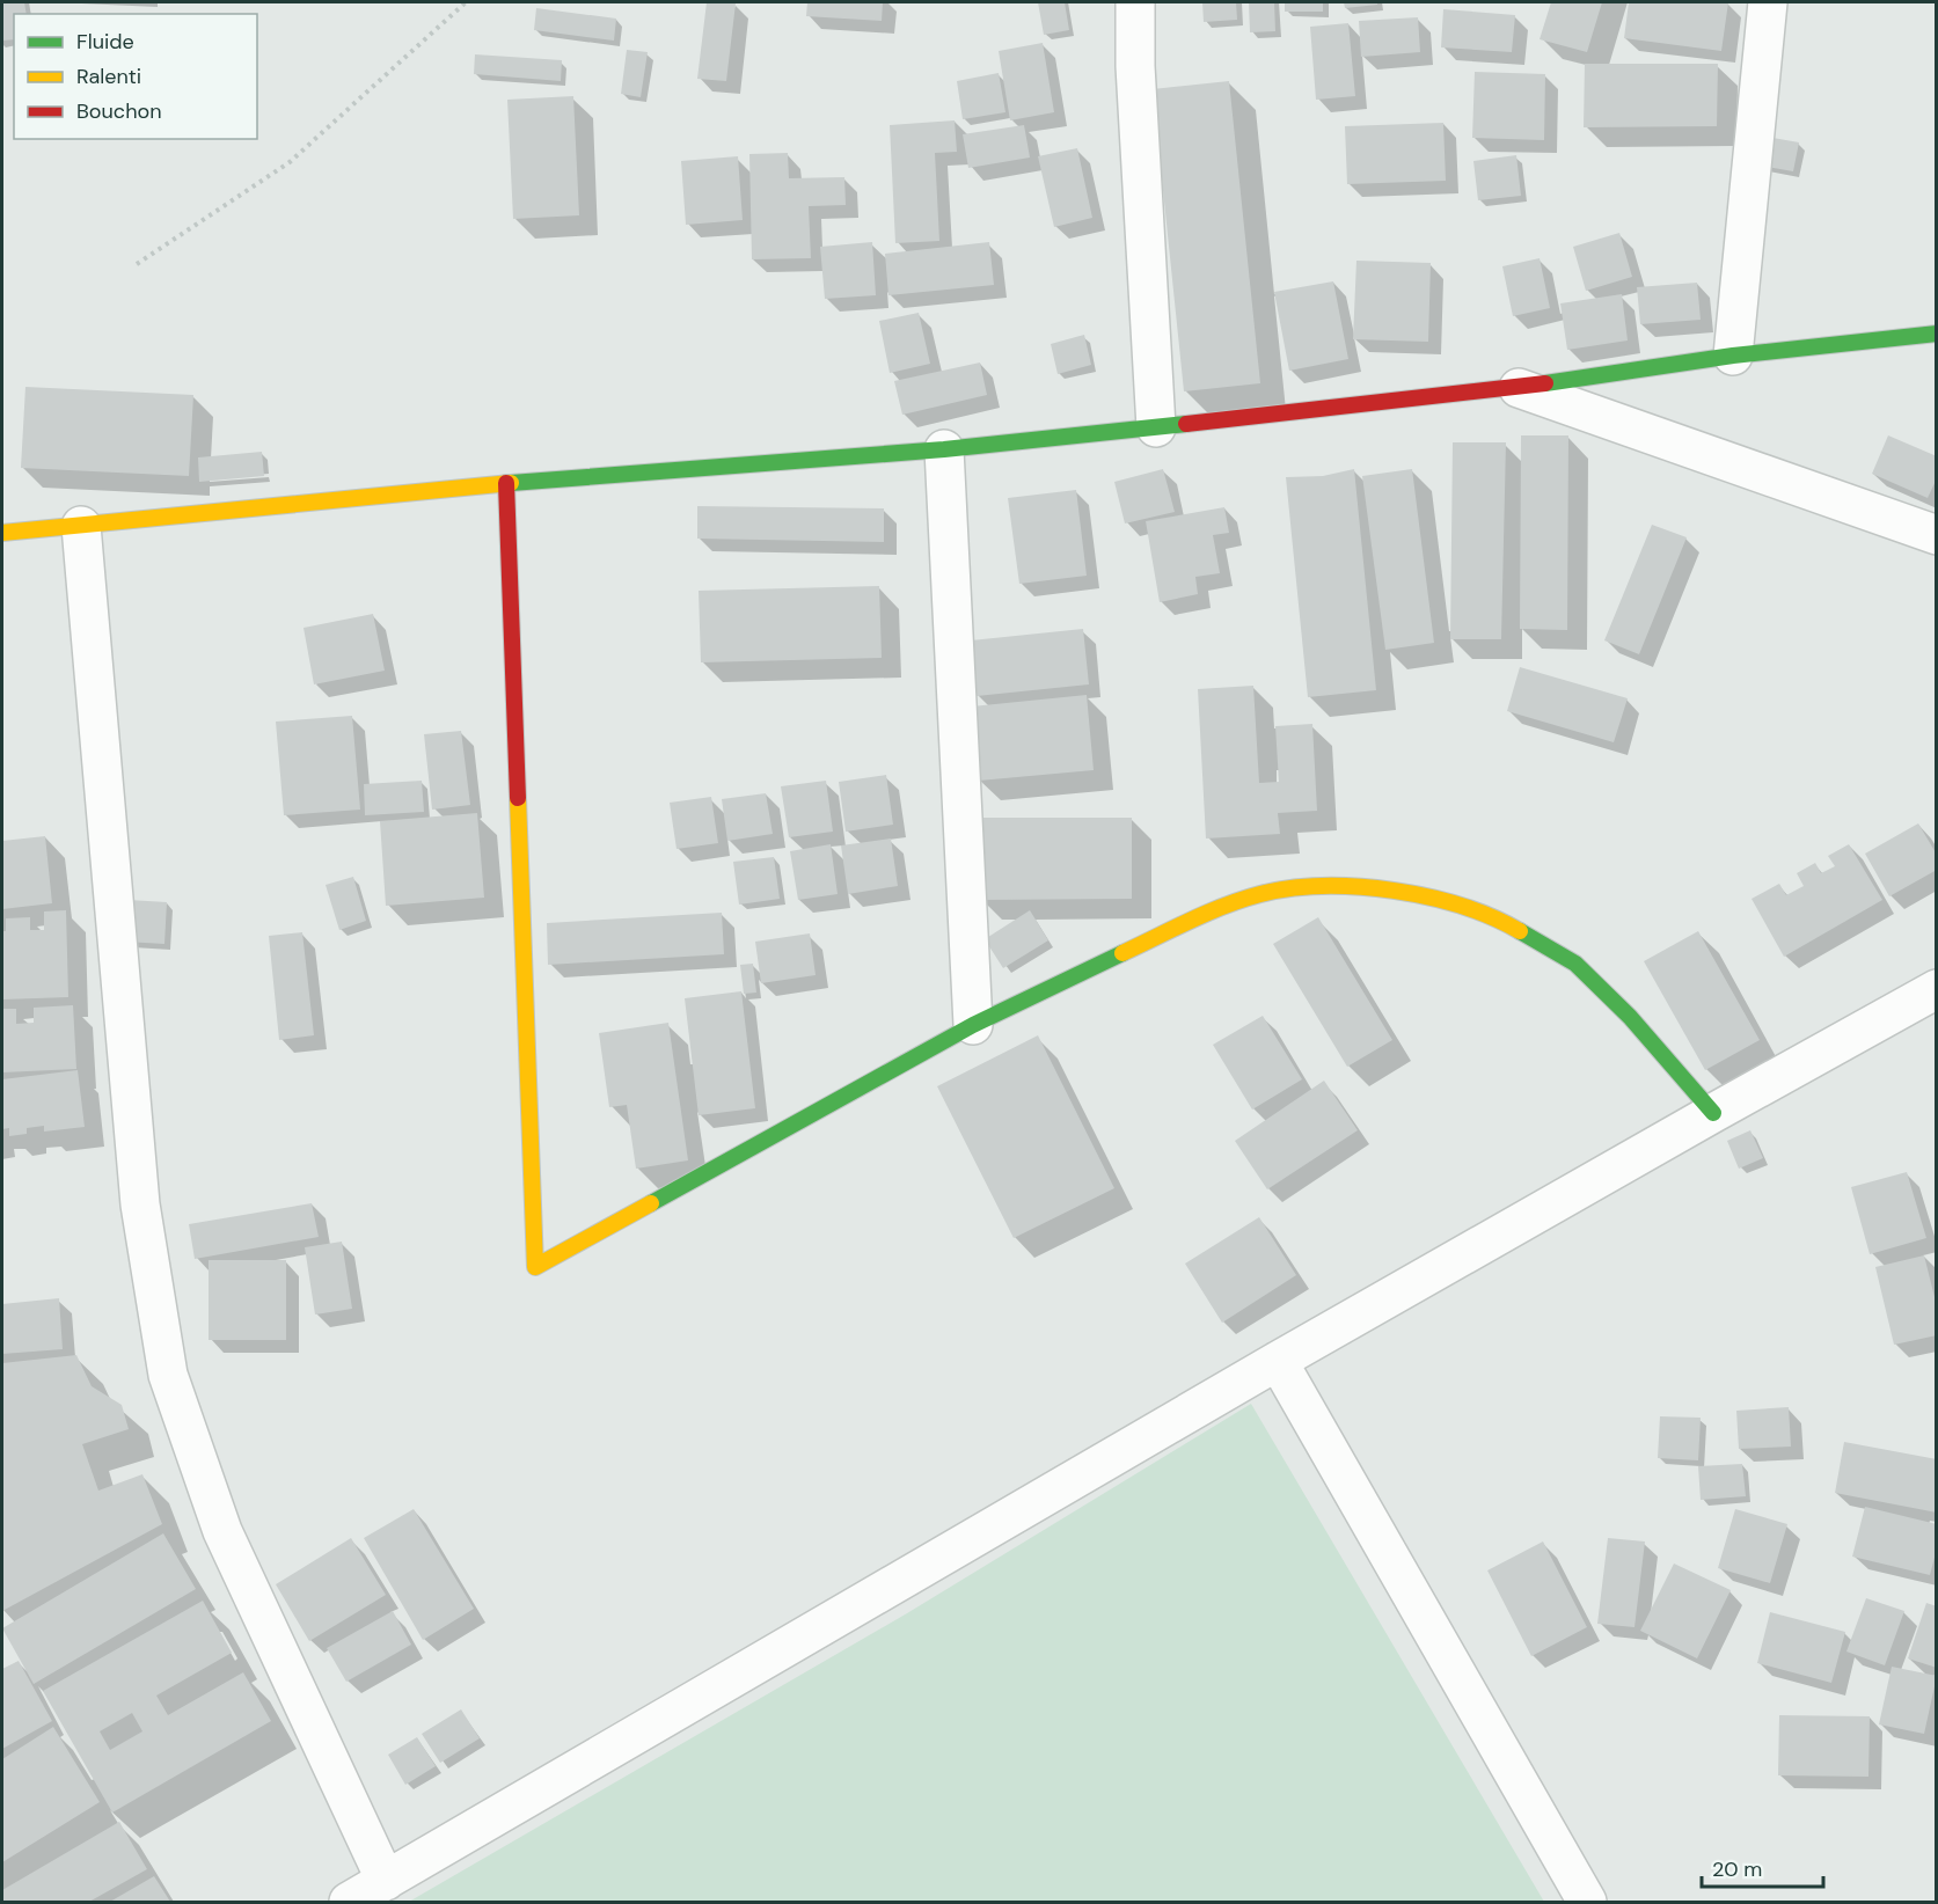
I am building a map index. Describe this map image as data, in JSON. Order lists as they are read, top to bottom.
{
  "legend": ["Fluide", "Ralenti", "Bouchon"],
  "scale_bar": "20 m"
}
